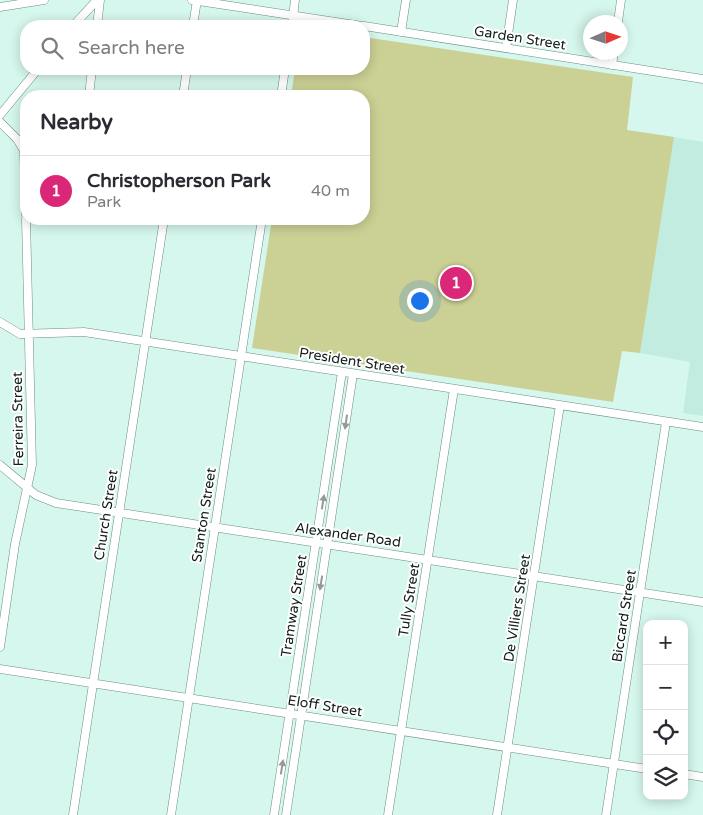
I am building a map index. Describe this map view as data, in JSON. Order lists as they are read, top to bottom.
{
  "streets": {
    "street": [
      "Garden Street",
      "President Street",
      "Ferreira Street",
      "Church Street",
      "Stanton Street",
      "Alexander Road",
      "Tully Street",
      "Tramway Street",
      "De Villiers Street",
      "Biccard Street",
      "Eloff Street"
    ]
  },
  "crossings": [
    ["President Street", "Ferreira Street"],
    ["President Street", "Church Street"],
    ["President Street", "Stanton Street"],
    ["President Street", "Tully Street"],
    ["President Street", "Tramway Street"],
    ["President Street", "De Villiers Street"],
    ["President Street", "Biccard Street"],
    ["Ferreira Street", "Alexander Road"],
    ["Church Street", "Alexander Road"],
    ["Church Street", "Eloff Street"],
    ["Stanton Street", "Alexander Road"],
    ["Stanton Street", "Eloff Street"],
    ["Alexander Road", "Tully Street"],
    ["Alexander Road", "Tramway Street"],
    ["Alexander Road", "De Villiers Street"],
    ["Alexander Road", "Biccard Street"],
    ["Tully Street", "Eloff Street"],
    ["Tramway Street", "Eloff Street"],
    ["De Villiers Street", "Eloff Street"],
    ["Biccard Street", "Eloff Street"]
  ],
  "north": "right",
  "page": {
    "search": "Search here",
    "heading": "Nearby",
    "list": [
      {
        "mark": "1",
        "name": "Christopherson Park",
        "note": "Park",
        "value": "40 m"
      }
    ],
    "pins": "1",
    "map_buttons": ["+", "−"]
  }
}
